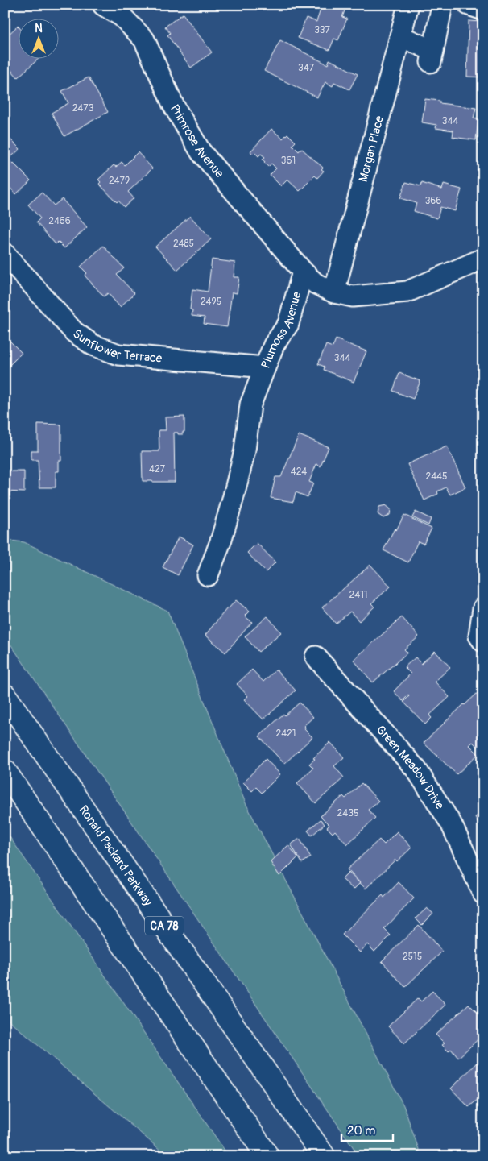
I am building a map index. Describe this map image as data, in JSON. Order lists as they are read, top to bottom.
{
  "streets": {
    "highway": ["Ronald Packard Parkway", "CA 78"],
    "street": [
      "Primrose Avenue",
      "Morgan Place",
      "Plumosa Avenue",
      "Sunflower Terrace",
      "Green Meadow Drive"
    ]
  },
  "crossings": [
    ["Primrose Avenue", "Plumosa Avenue"],
    ["Morgan Place", "Plumosa Avenue"],
    ["Plumosa Avenue", "Sunflower Terrace"]
  ],
  "house_numbers": [
    "337",
    "347",
    "2473",
    "344",
    "361",
    "2479",
    "366",
    "2466",
    "2485",
    "2495",
    "344",
    "427",
    "424",
    "2445",
    "2411",
    "2421",
    "2435",
    "2515"
  ],
  "scale_bar": "20 m",
  "north": "top"
}
